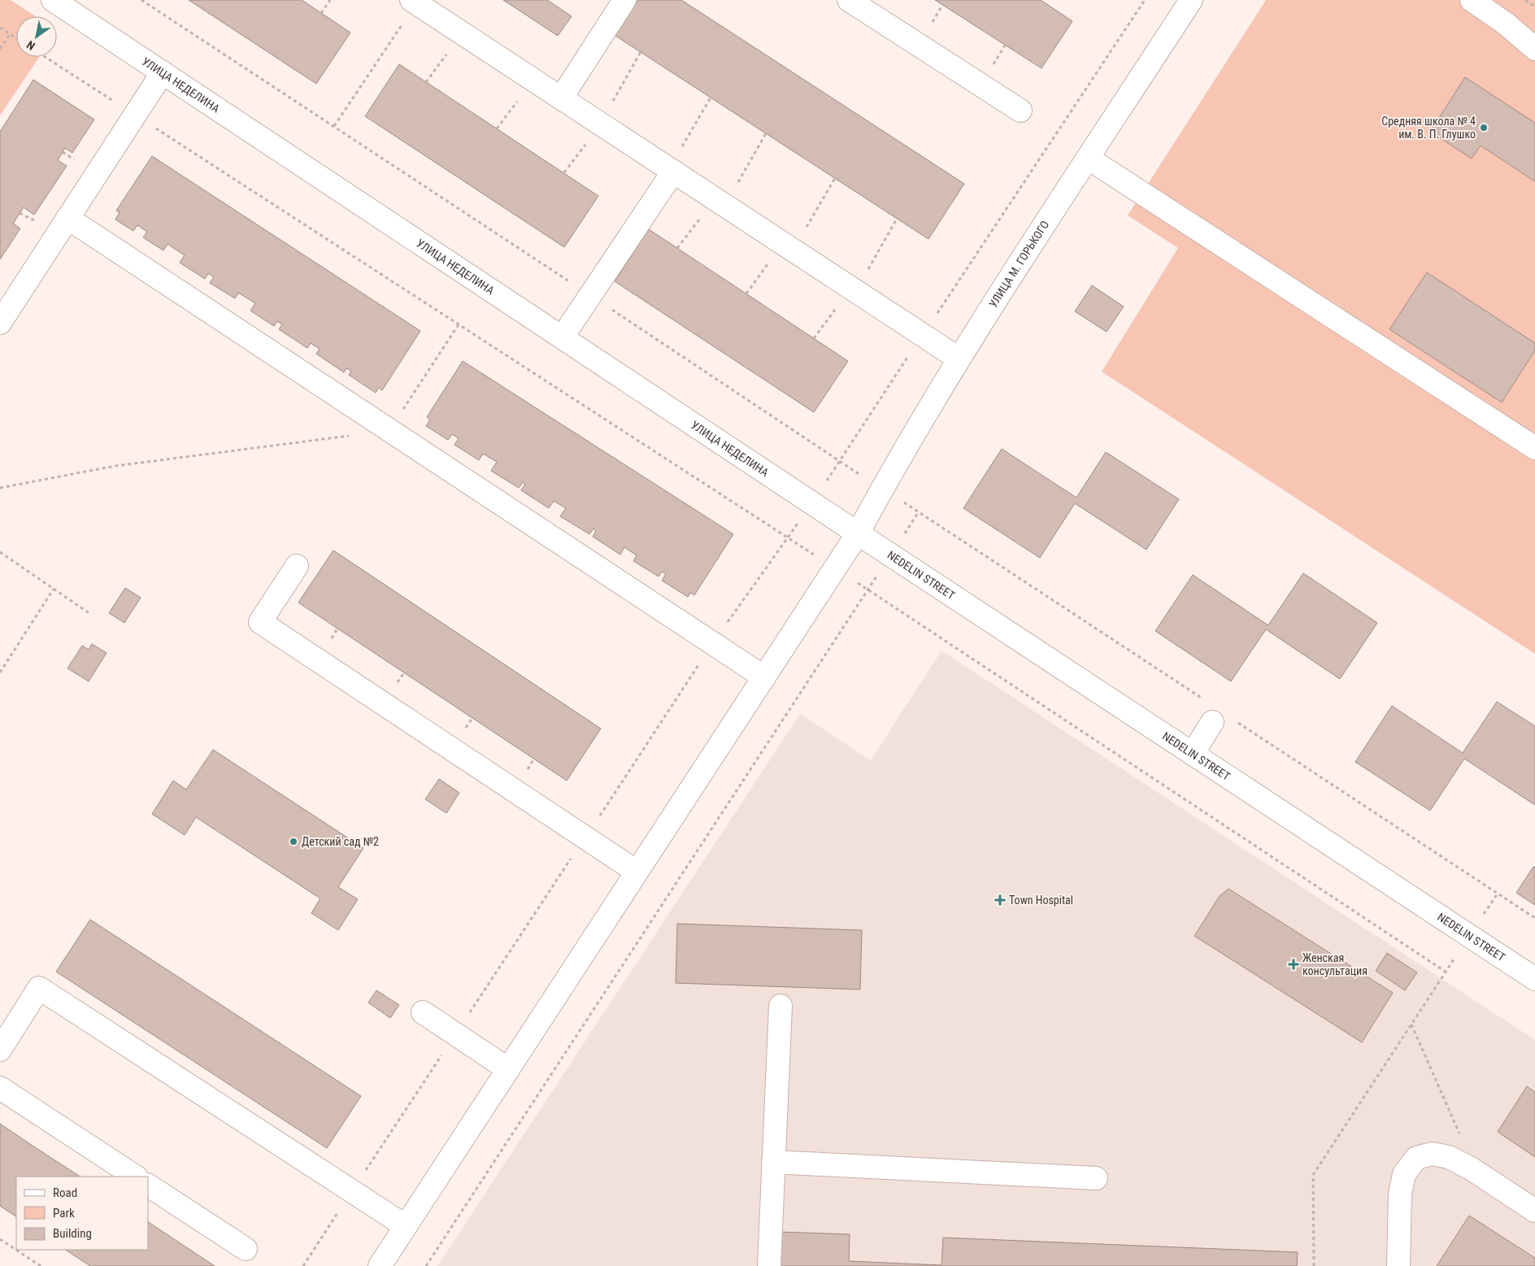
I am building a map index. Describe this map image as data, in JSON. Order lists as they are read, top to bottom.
{
  "streets": {
    "street": ["УЛИЦА НЕДЕЛИНА", "УЛИЦА М. ГОРЬКОГО", "NEDELIN STREET"]
  },
  "crossings": [
    ["УЛИЦА НЕДЕЛИНА", "УЛИЦА М. ГОРЬКОГО"],
    ["УЛИЦА НЕДЕЛИНА", "NEDELIN STREET"],
    ["УЛИЦА М. ГОРЬКОГО", "NEDELIN STREET"]
  ],
  "places": {
    "other": ["Средняя школа № 4 им. В. П. Глушко", "Детский сад №2"],
    "health": ["Town Hospital", "Женская консультация"]
  },
  "legend": ["Road", "Park", "Building"],
  "north": "bottom left"
}
